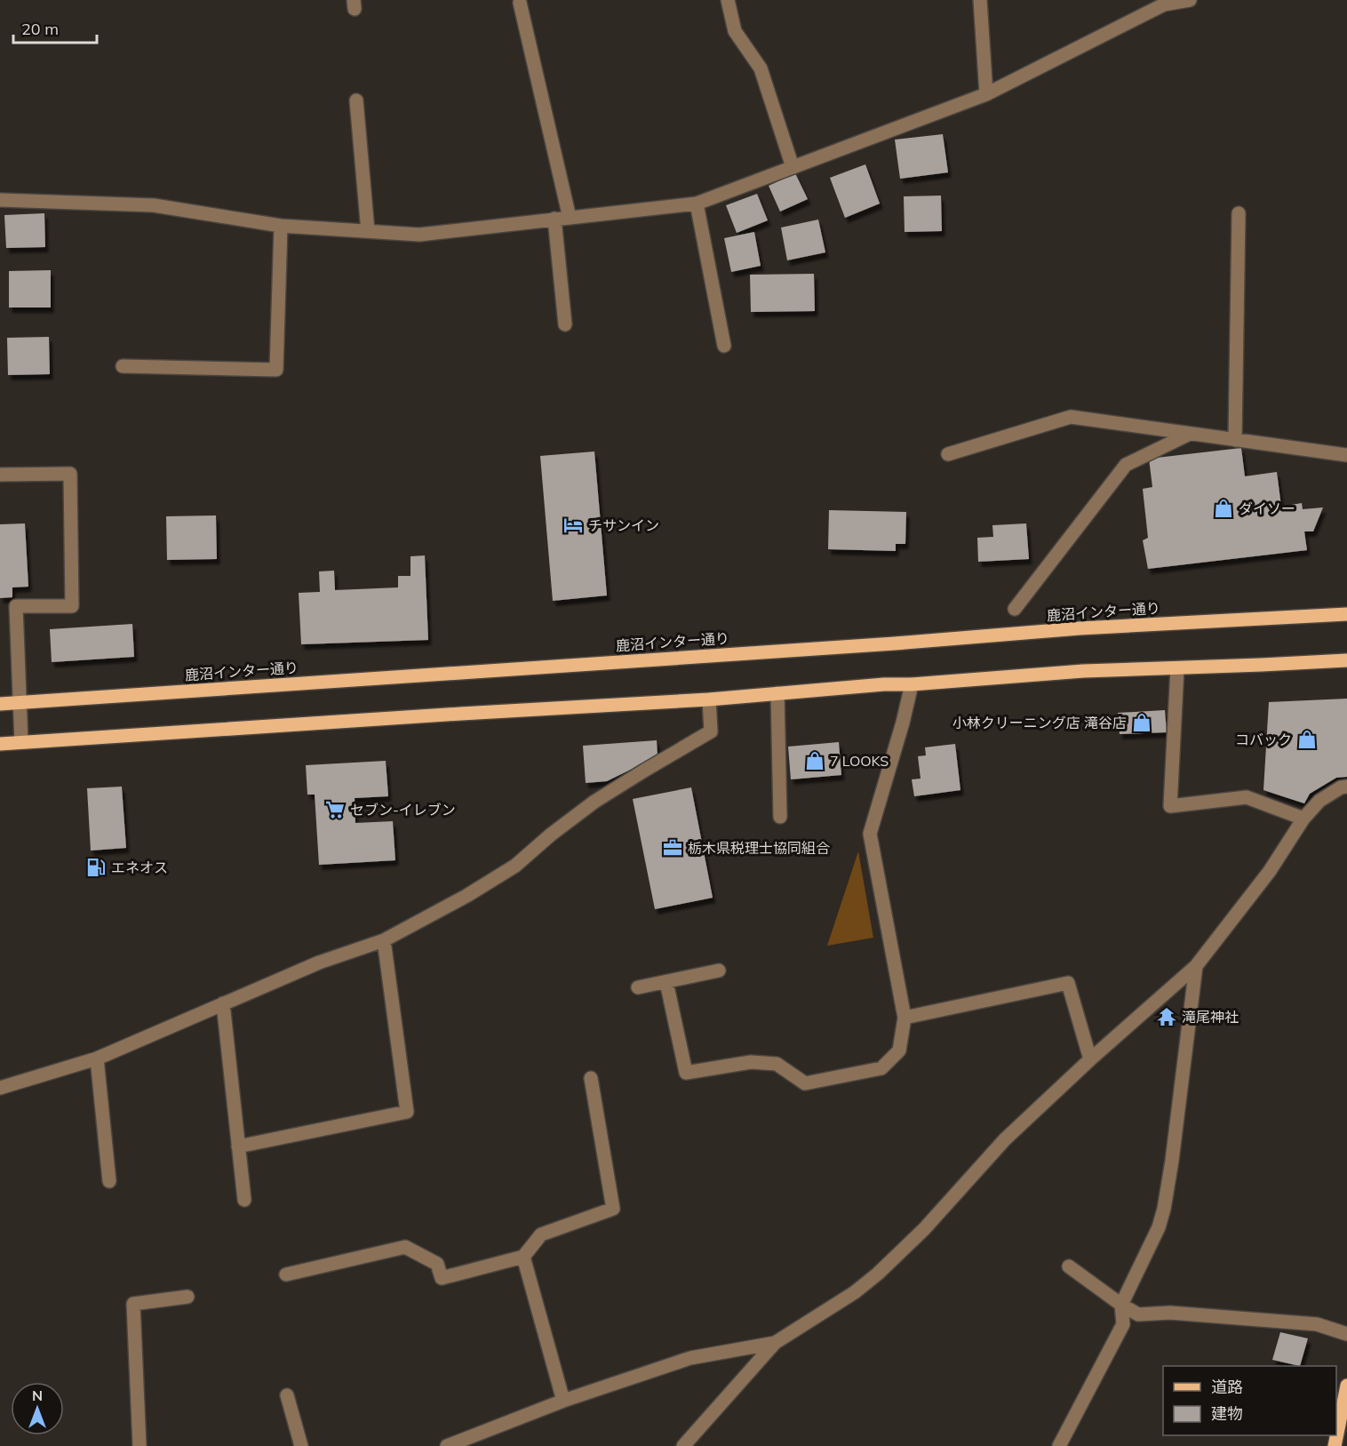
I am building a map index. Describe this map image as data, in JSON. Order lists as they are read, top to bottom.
{
  "streets": {
    "main road": ["鹿沼インター通り"]
  },
  "places": {
    "shop": [
      "ダイソー",
      "小林クリーニング店 滝谷店",
      "コバック",
      "7 LOOKS"
    ],
    "hotel": ["チサンイン"],
    "supermarket": ["セブン-イレブン"],
    "office": ["栃木県税理士協同組合"],
    "fuel station": ["エネオス"],
    "temple": ["滝尾神社"]
  },
  "legend": ["道路", "建物"],
  "scale_bar": "20 m",
  "north": "top"
}
